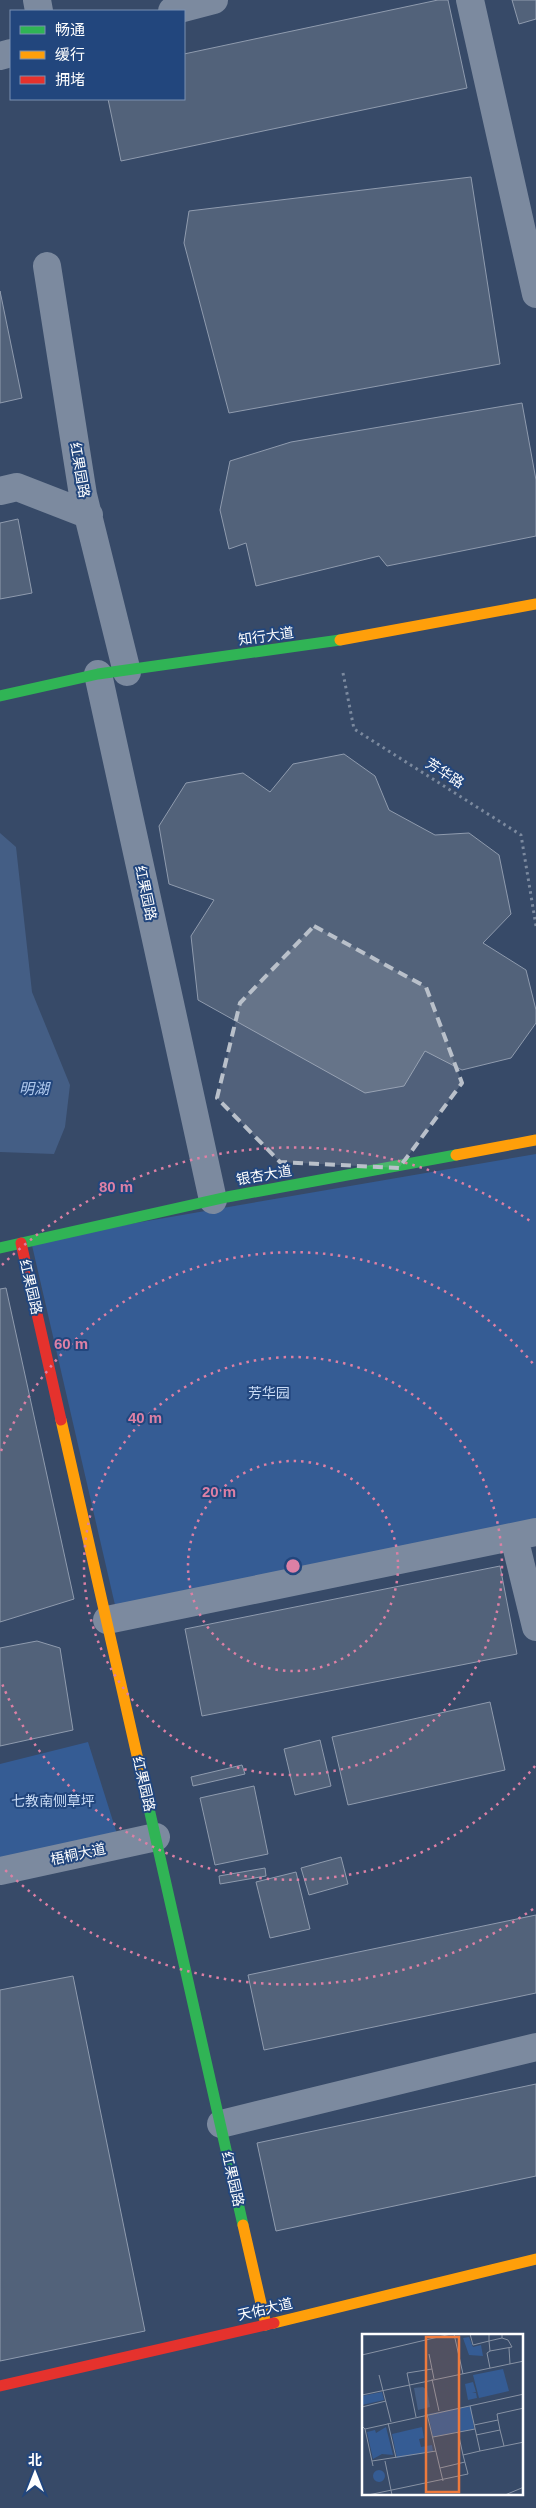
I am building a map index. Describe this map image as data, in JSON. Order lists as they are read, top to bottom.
{
  "streets": {
    "street": [
      "红果园路",
      "知行大道",
      "银杏大道",
      "梧桐大道",
      "天佑大道"
    ],
    "path": ["芳华路"]
  },
  "crossings": [
    ["红果园路", "知行大道"],
    ["红果园路", "银杏大道"],
    ["红果园路", "梧桐大道"],
    ["红果园路", "天佑大道"],
    ["知行大道", "芳华路"]
  ],
  "water": ["明湖"],
  "parks": ["芳华园", "七教南侧草坪"],
  "legend": ["畅通", "缓行", "拥堵"],
  "north": "top",
  "rings": [
    "80 m",
    "60 m",
    "40 m",
    "20 m"
  ]
}
